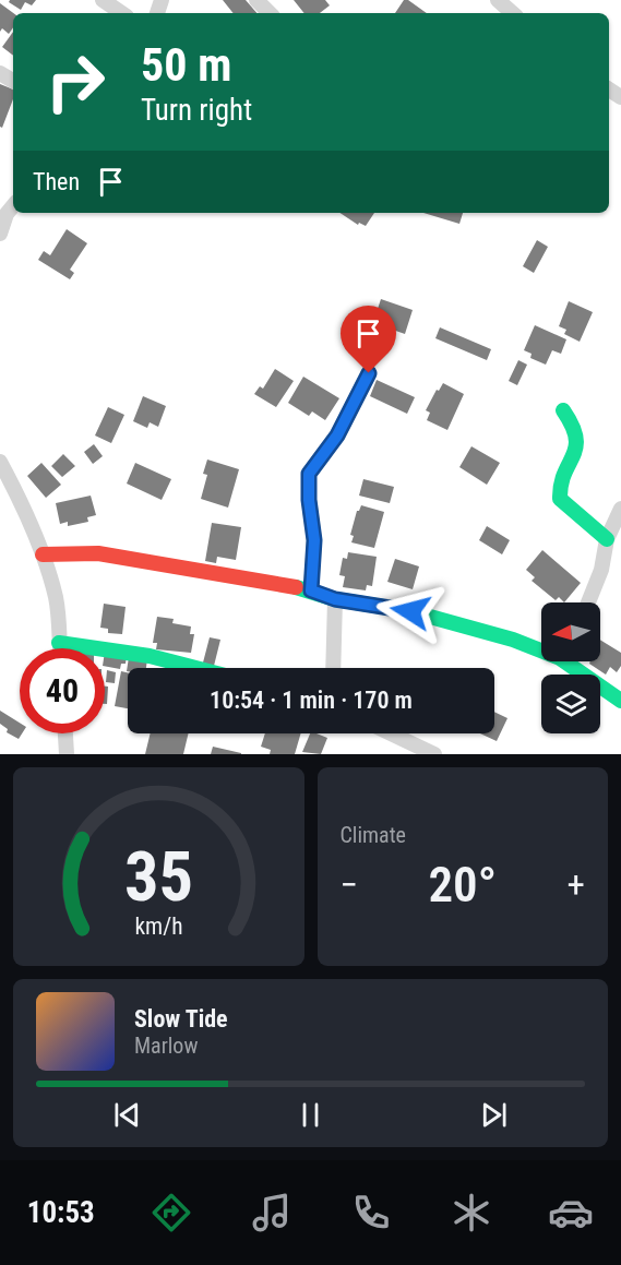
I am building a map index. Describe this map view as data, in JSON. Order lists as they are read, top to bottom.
{
  "north": "left",
  "page": {
    "turn": ["50 m", "Turn right"],
    "then": "Then",
    "limit": "40",
    "trip": "10:54 · 1 min · 170 m",
    "tile": "Climate",
    "heat": ["−", "20°", "+"],
    "song": ["Slow Tide", "Marlow"],
    "tabs": "10:53",
    "gauge": ["35", "km/h"]
  }
}
